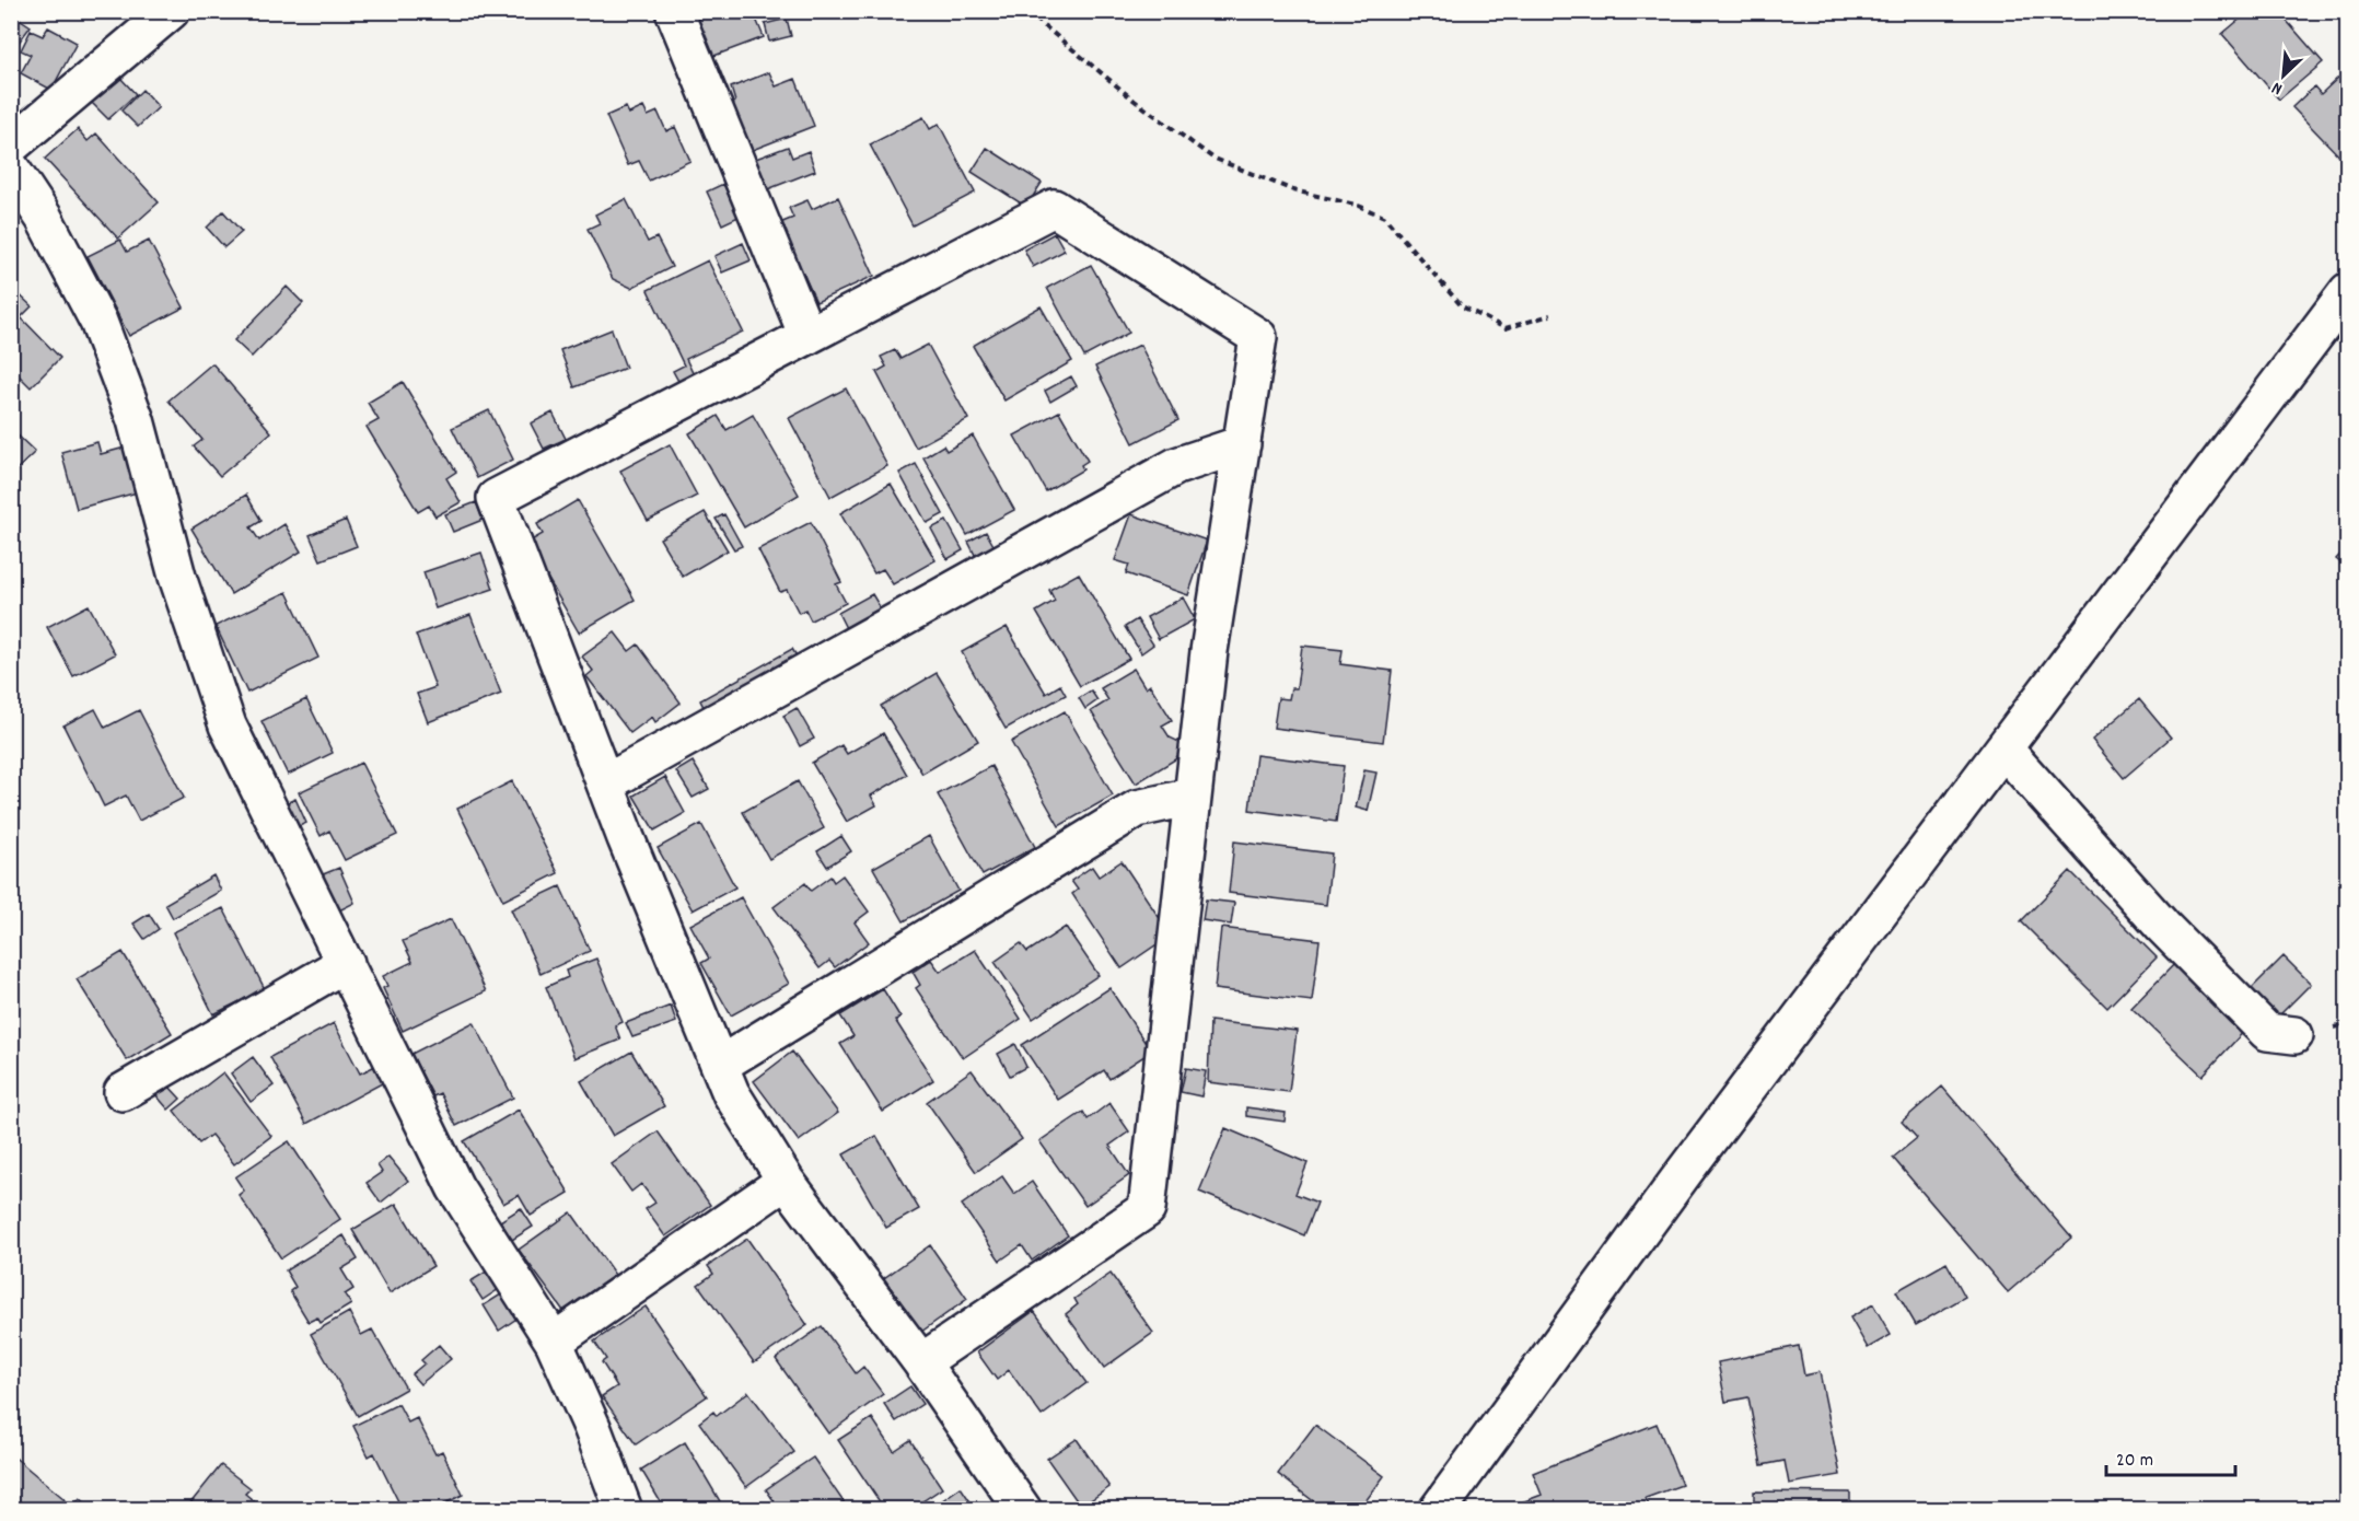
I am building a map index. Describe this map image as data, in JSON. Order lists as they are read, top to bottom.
{
  "scale_bar": "20 m",
  "north": "bottom left"
}
